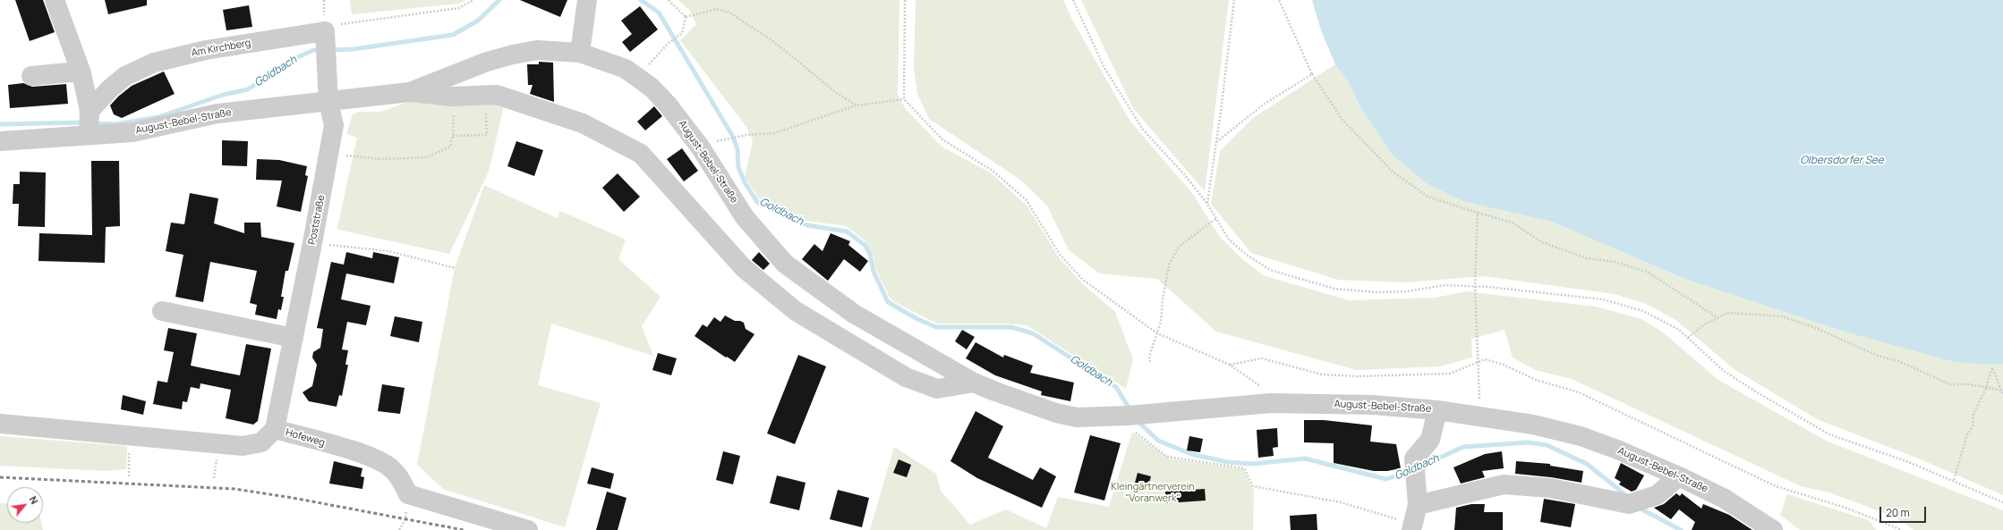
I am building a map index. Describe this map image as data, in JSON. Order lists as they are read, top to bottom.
{
  "streets": {
    "street": [
      "Am Kirchberg",
      "August-Bebel-Straße",
      "Poststraße",
      "Hofeweg"
    ]
  },
  "crossings": [
    ["Am Kirchberg", "August-Bebel-Straße"],
    ["August-Bebel-Straße", "Poststraße"],
    ["Poststraße", "Hofeweg"]
  ],
  "water": ["Goldbach", "Olbersdorfer See"],
  "parks": ["Kleingärtnerverein \"Voranwerk\""],
  "scale_bar": "20 m",
  "north": "top right"
}
